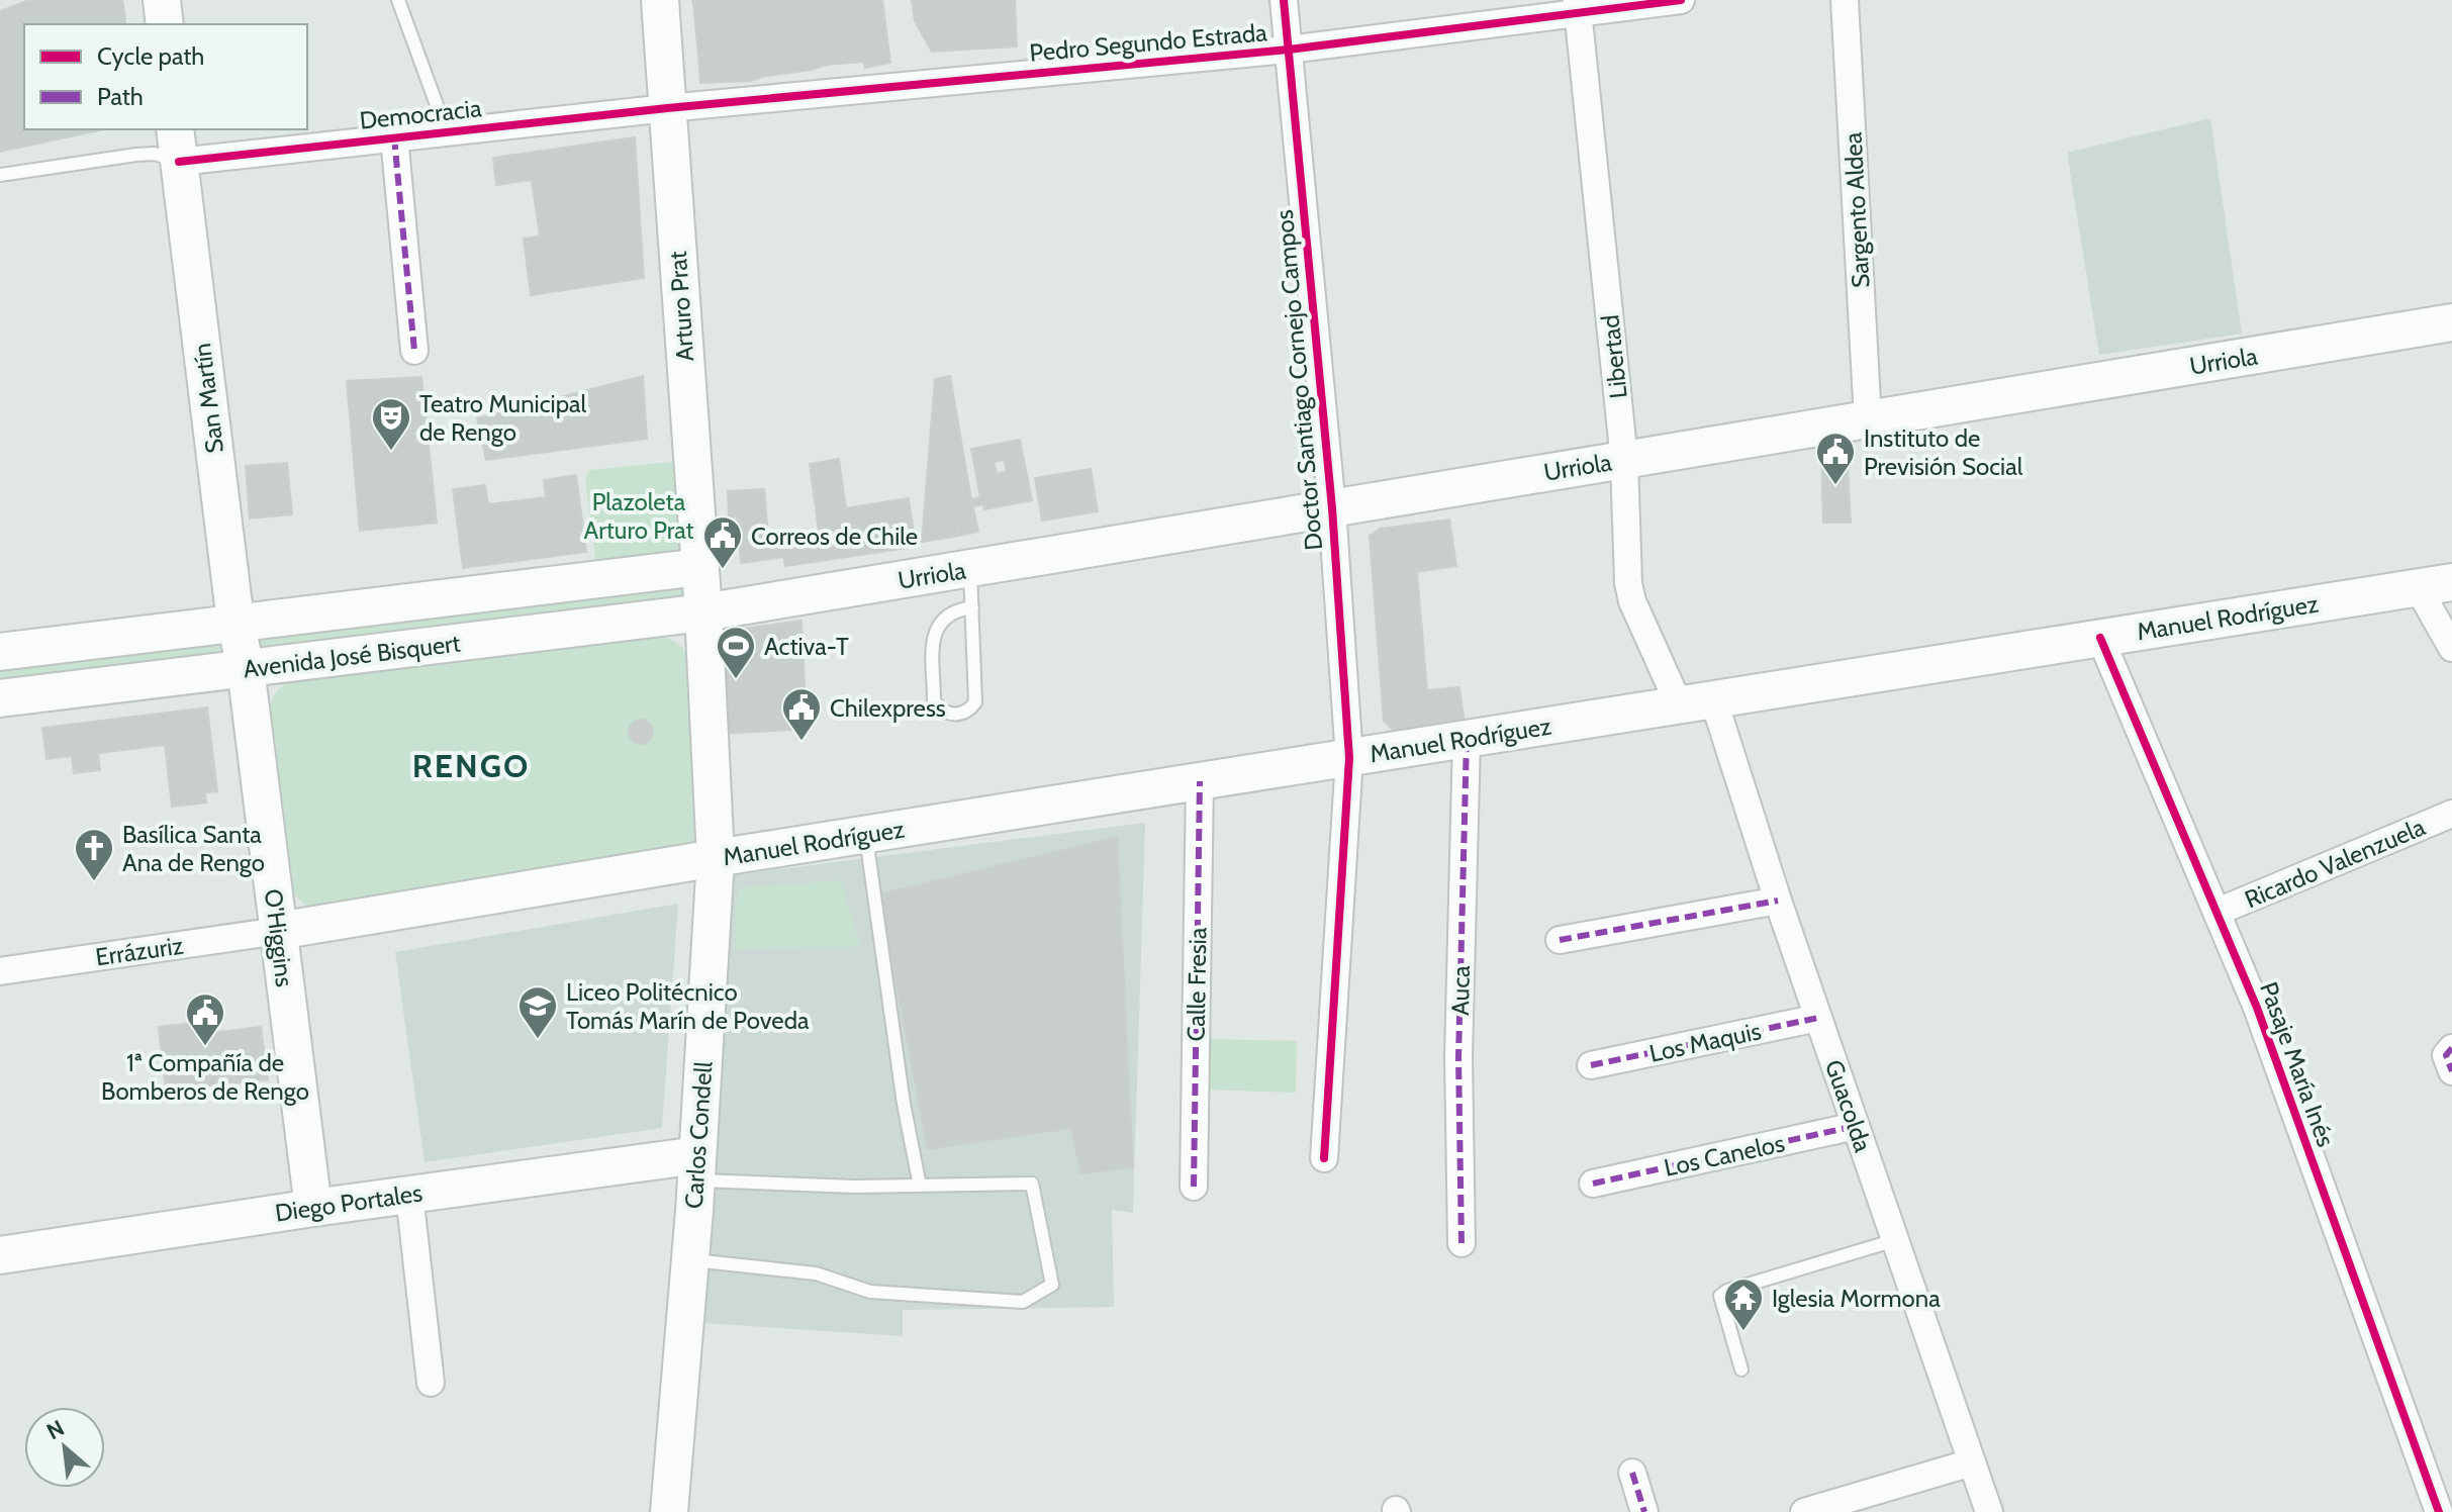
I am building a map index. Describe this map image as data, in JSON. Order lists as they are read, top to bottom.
{
  "streets": {
    "main road": [
      "Arturo Prat",
      "Urriola",
      "San Martín",
      "Manuel Rodríguez",
      "Avenida José Bisquert",
      "O'Higgins",
      "Carlos Condell",
      "Diego Portales"
    ],
    "street": [
      "Pedro Segundo Estrada",
      "Democracia",
      "Sargento Aldea",
      "Libertad",
      "Doctor Santiago Cornejo Campos",
      "Ricardo Valenzuela",
      "Errázuriz",
      "Calle Fresia",
      "Auca",
      "Los Maquis",
      "Pasaje María Inés",
      "Guacolda",
      "Los Canelos"
    ]
  },
  "crossings": [
    ["Pedro Segundo Estrada", "Democracia"],
    ["Pedro Segundo Estrada", "Arturo Prat"],
    ["Pedro Segundo Estrada", "Libertad"],
    ["Pedro Segundo Estrada", "Doctor Santiago Cornejo Campos"],
    ["Democracia", "Arturo Prat"],
    ["Democracia", "San Martín"],
    ["Sargento Aldea", "Urriola"],
    ["Arturo Prat", "Urriola"],
    ["Arturo Prat", "Avenida José Bisquert"],
    ["Arturo Prat", "Carlos Condell"],
    ["Libertad", "Urriola"],
    ["Libertad", "Manuel Rodríguez"],
    ["Libertad", "Guacolda"],
    ["Urriola", "Doctor Santiago Cornejo Campos"],
    ["Urriola", "Avenida José Bisquert"],
    ["Urriola", "Carlos Condell"],
    ["Doctor Santiago Cornejo Campos", "Manuel Rodríguez"],
    ["San Martín", "Avenida José Bisquert"],
    ["San Martín", "O'Higgins"],
    ["Manuel Rodríguez", "O'Higgins"],
    ["Manuel Rodríguez", "Errázuriz"],
    ["Manuel Rodríguez", "Calle Fresia"],
    ["Manuel Rodríguez", "Auca"],
    ["Manuel Rodríguez", "Pasaje María Inés"],
    ["Manuel Rodríguez", "Guacolda"],
    ["Manuel Rodríguez", "Carlos Condell"],
    ["Avenida José Bisquert", "O'Higgins"],
    ["Avenida José Bisquert", "Carlos Condell"],
    ["Ricardo Valenzuela", "Pasaje María Inés"],
    ["O'Higgins", "Errázuriz"],
    ["O'Higgins", "Diego Portales"],
    ["Los Maquis", "Guacolda"],
    ["Guacolda", "Los Canelos"],
    ["Carlos Condell", "Diego Portales"]
  ],
  "districts": ["RENGO"],
  "parks": ["Plazoleta Arturo Prat"],
  "places": {
    "theatre": ["Teatro Municipal de Rengo"],
    "public building": [
      "Instituto de Previsión Social",
      "Correos de Chile",
      "Chilexpress",
      "1ª Compañía de Bomberos de Rengo"
    ],
    "sports": ["Activa-T"],
    "church": ["Basílica Santa Ana de Rengo"],
    "school or university": ["Liceo Politécnico Tomás Marín de Poveda"],
    "temple": ["Iglesia Mormona"]
  },
  "legend": ["Cycle path", "Path"],
  "north": "top left"
}
